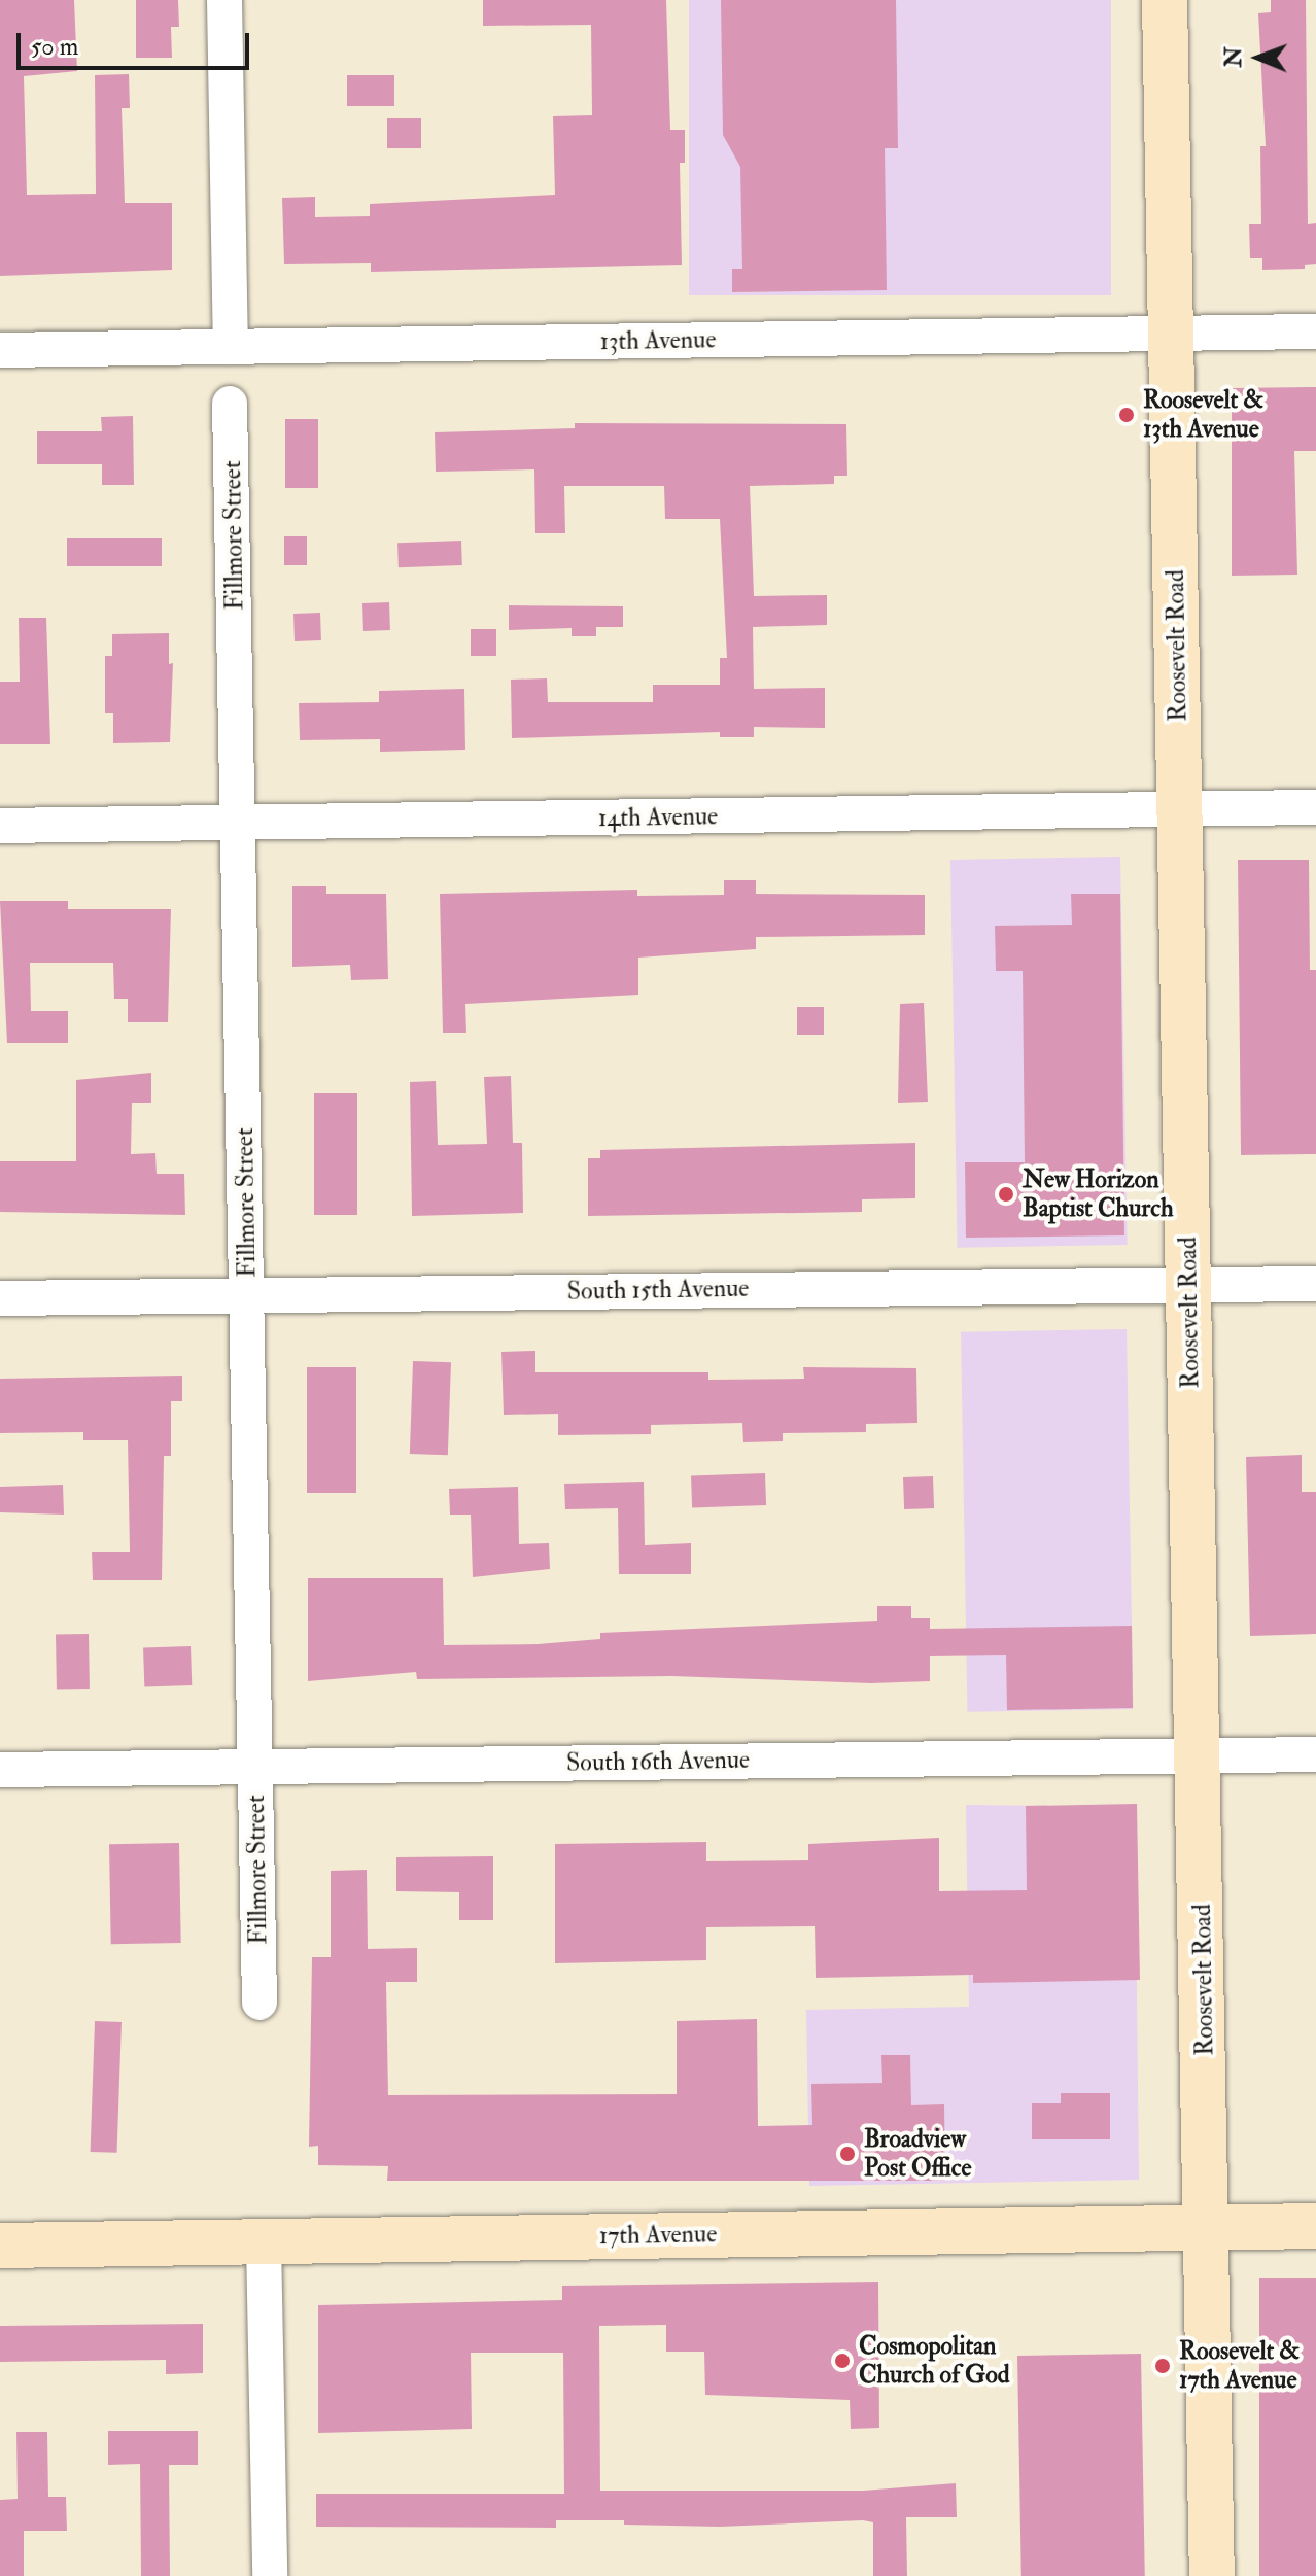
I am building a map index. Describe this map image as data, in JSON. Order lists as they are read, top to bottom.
{
  "streets": {
    "main road": ["Roosevelt Road", "17th Avenue"],
    "street": [
      "13th Avenue",
      "Fillmore Street",
      "14th Avenue",
      "South 15th Avenue",
      "South 16th Avenue"
    ]
  },
  "crossings": [
    ["13th Avenue", "Roosevelt Road"],
    ["Fillmore Street", "14th Avenue"],
    ["Fillmore Street", "South 15th Avenue"],
    ["Fillmore Street", "South 16th Avenue"],
    ["Roosevelt Road", "14th Avenue"],
    ["Roosevelt Road", "South 15th Avenue"],
    ["Roosevelt Road", "South 16th Avenue"],
    ["Roosevelt Road", "17th Avenue"]
  ],
  "places": [
    "Roosevelt & 13th Avenue",
    "New Horizon Baptist Church",
    "Broadview Post Office",
    "Cosmopolitan Church of God",
    "Roosevelt & 17th Avenue"
  ],
  "scale_bar": "50 m",
  "north": "left"
}
